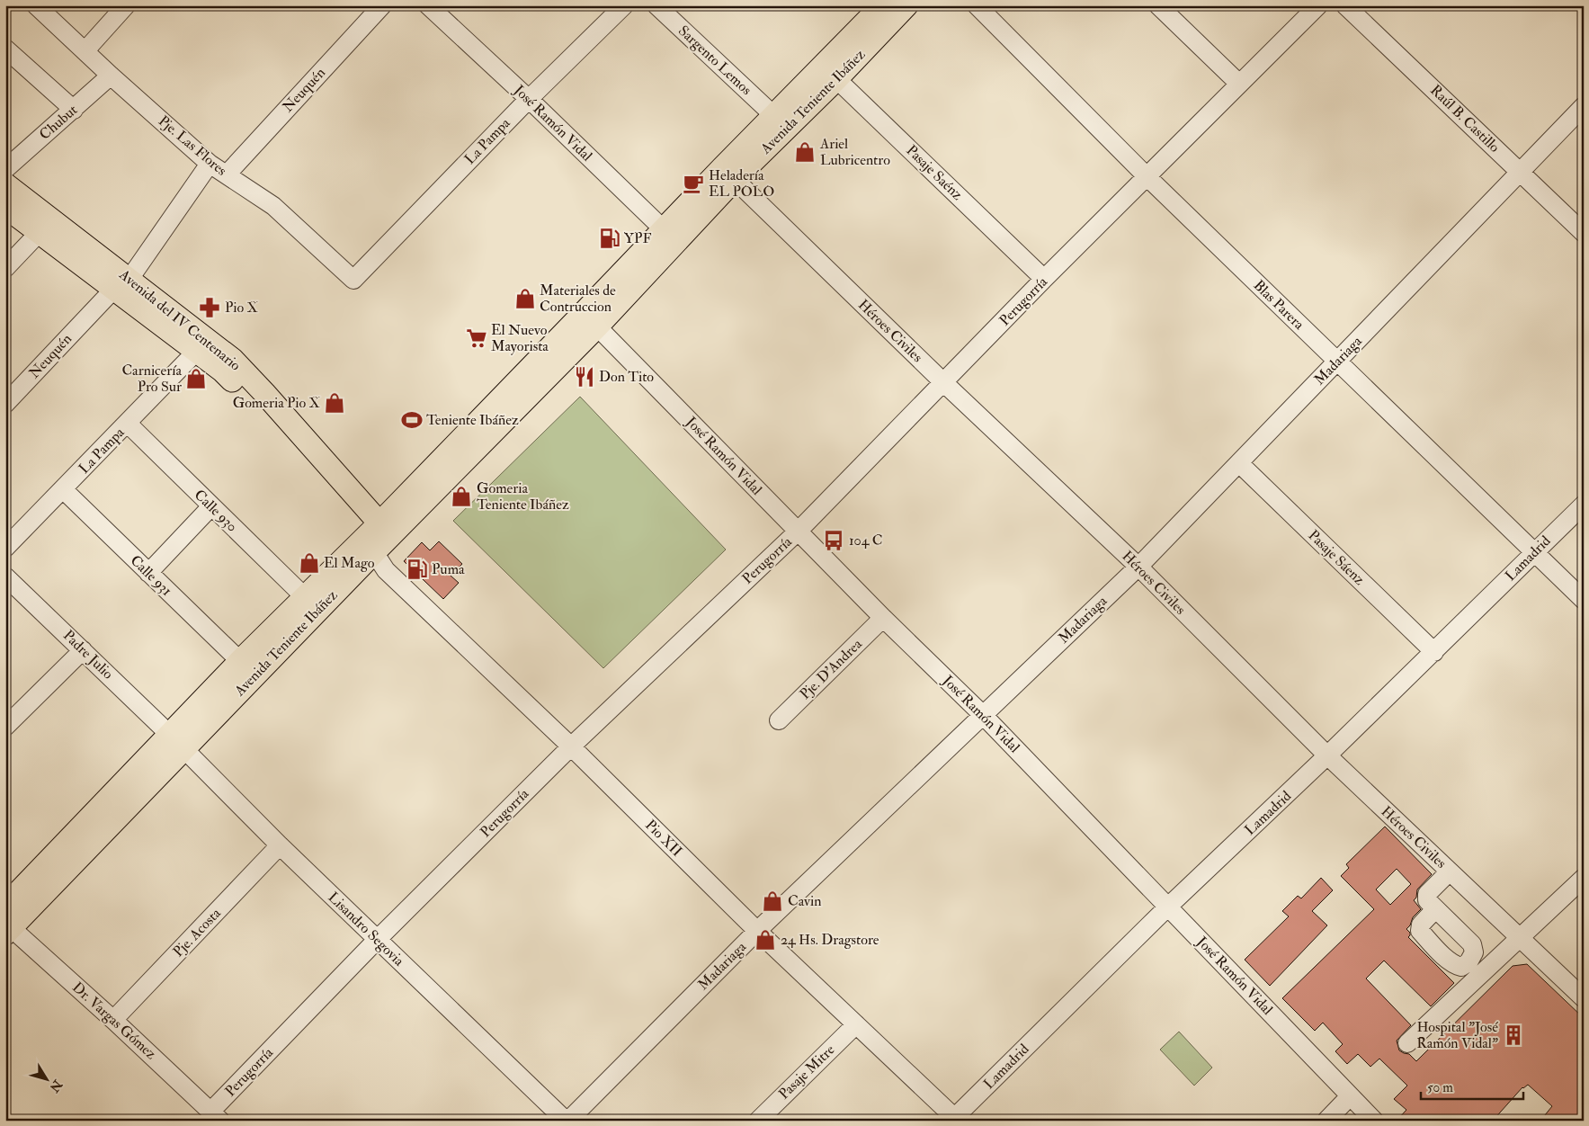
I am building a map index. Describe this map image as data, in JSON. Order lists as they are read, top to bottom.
{
  "streets": {
    "main road": ["Avenida Teniente Ibáñez", "Avenida del IV Centenario"],
    "street": [
      "Sargento Lemos",
      "Neuquén",
      "Raúl B. Castillo",
      "Chubut",
      "José Ramón Vidal",
      "La Pampa",
      "Pje. Las Flores",
      "Pasaje Saénz",
      "Perugorría",
      "Blas Parera",
      "Héroes Civiles",
      "Madariaga",
      "Calle 930",
      "Pasaje Sáenz",
      "Lamadrid",
      "Calle 931",
      "Padre Julio",
      "Pje. D'Andrea",
      "Pio XII",
      "Lisandro Segovia",
      "Pje. Acosta",
      "Dr. Vargas Gómez",
      "Pasaje Mitre"
    ]
  },
  "crossings": [
    ["Sargento Lemos", "Avenida Teniente Ibáñez"],
    ["Neuquén", "Pje. Las Flores"],
    ["Neuquén", "Avenida del IV Centenario"],
    ["Avenida Teniente Ibáñez", "José Ramón Vidal"],
    ["Avenida Teniente Ibáñez", "Pasaje Saénz"],
    ["Avenida Teniente Ibáñez", "Avenida del IV Centenario"],
    ["Avenida Teniente Ibáñez", "Héroes Civiles"],
    ["Avenida Teniente Ibáñez", "Calle 930"],
    ["Avenida Teniente Ibáñez", "Calle 931"],
    ["Avenida Teniente Ibáñez", "Padre Julio"],
    ["Avenida Teniente Ibáñez", "Pio XII"],
    ["Avenida Teniente Ibáñez", "Lisandro Segovia"],
    ["Avenida Teniente Ibáñez", "Dr. Vargas Gómez"],
    ["Raúl B. Castillo", "Madariaga"],
    ["Chubut", "Pje. Las Flores"],
    ["José Ramón Vidal", "La Pampa"],
    ["José Ramón Vidal", "Perugorría"],
    ["José Ramón Vidal", "Madariaga"],
    ["José Ramón Vidal", "Lamadrid"],
    ["José Ramón Vidal", "Pje. D'Andrea"],
    ["La Pampa", "Pje. Las Flores"],
    ["La Pampa", "Avenida del IV Centenario"],
    ["La Pampa", "Calle 930"],
    ["La Pampa", "Calle 931"],
    ["Pasaje Saénz", "Perugorría"],
    ["Perugorría", "Blas Parera"],
    ["Perugorría", "Héroes Civiles"],
    ["Perugorría", "Pio XII"],
    ["Perugorría", "Lisandro Segovia"],
    ["Perugorría", "Dr. Vargas Gómez"],
    ["Blas Parera", "Madariaga"],
    ["Blas Parera", "Lamadrid"],
    ["Avenida del IV Centenario", "Pio XII"],
    ["Héroes Civiles", "Madariaga"],
    ["Héroes Civiles", "Lamadrid"],
    ["Madariaga", "Pasaje Sáenz"],
    ["Madariaga", "Pio XII"],
    ["Madariaga", "Lisandro Segovia"],
    ["Pasaje Sáenz", "Lamadrid"],
    ["Lamadrid", "Pio XII"],
    ["Padre Julio", "Lisandro Segovia"],
    ["Pio XII", "Pasaje Mitre"],
    ["Lisandro Segovia", "Pje. Acosta"],
    ["Pje. Acosta", "Dr. Vargas Gómez"]
  ],
  "places": {
    "shop": [
      "Ariel Lubricentro",
      "Materiales de Contruccion",
      "Carnicería Pro Sur",
      "Gomeria Pio X",
      "Gomeria Teniente Ibáñez",
      "El Mago",
      "Cavin",
      "24 Hs. Dragstore"
    ],
    "cafe": ["Heladería EL POLO"],
    "fuel station": ["YPF", "Puma"],
    "pharmacy": ["Pio X"],
    "supermarket": ["El Nuevo Mayorista"],
    "restaurant": ["Don Tito"],
    "sports": ["Teniente Ibáñez"],
    "bus stop": ["104 C"],
    "building": ["Hospital \"José Ramón Vidal\""]
  },
  "scale_bar": "50 m",
  "north": "bottom right"
}
